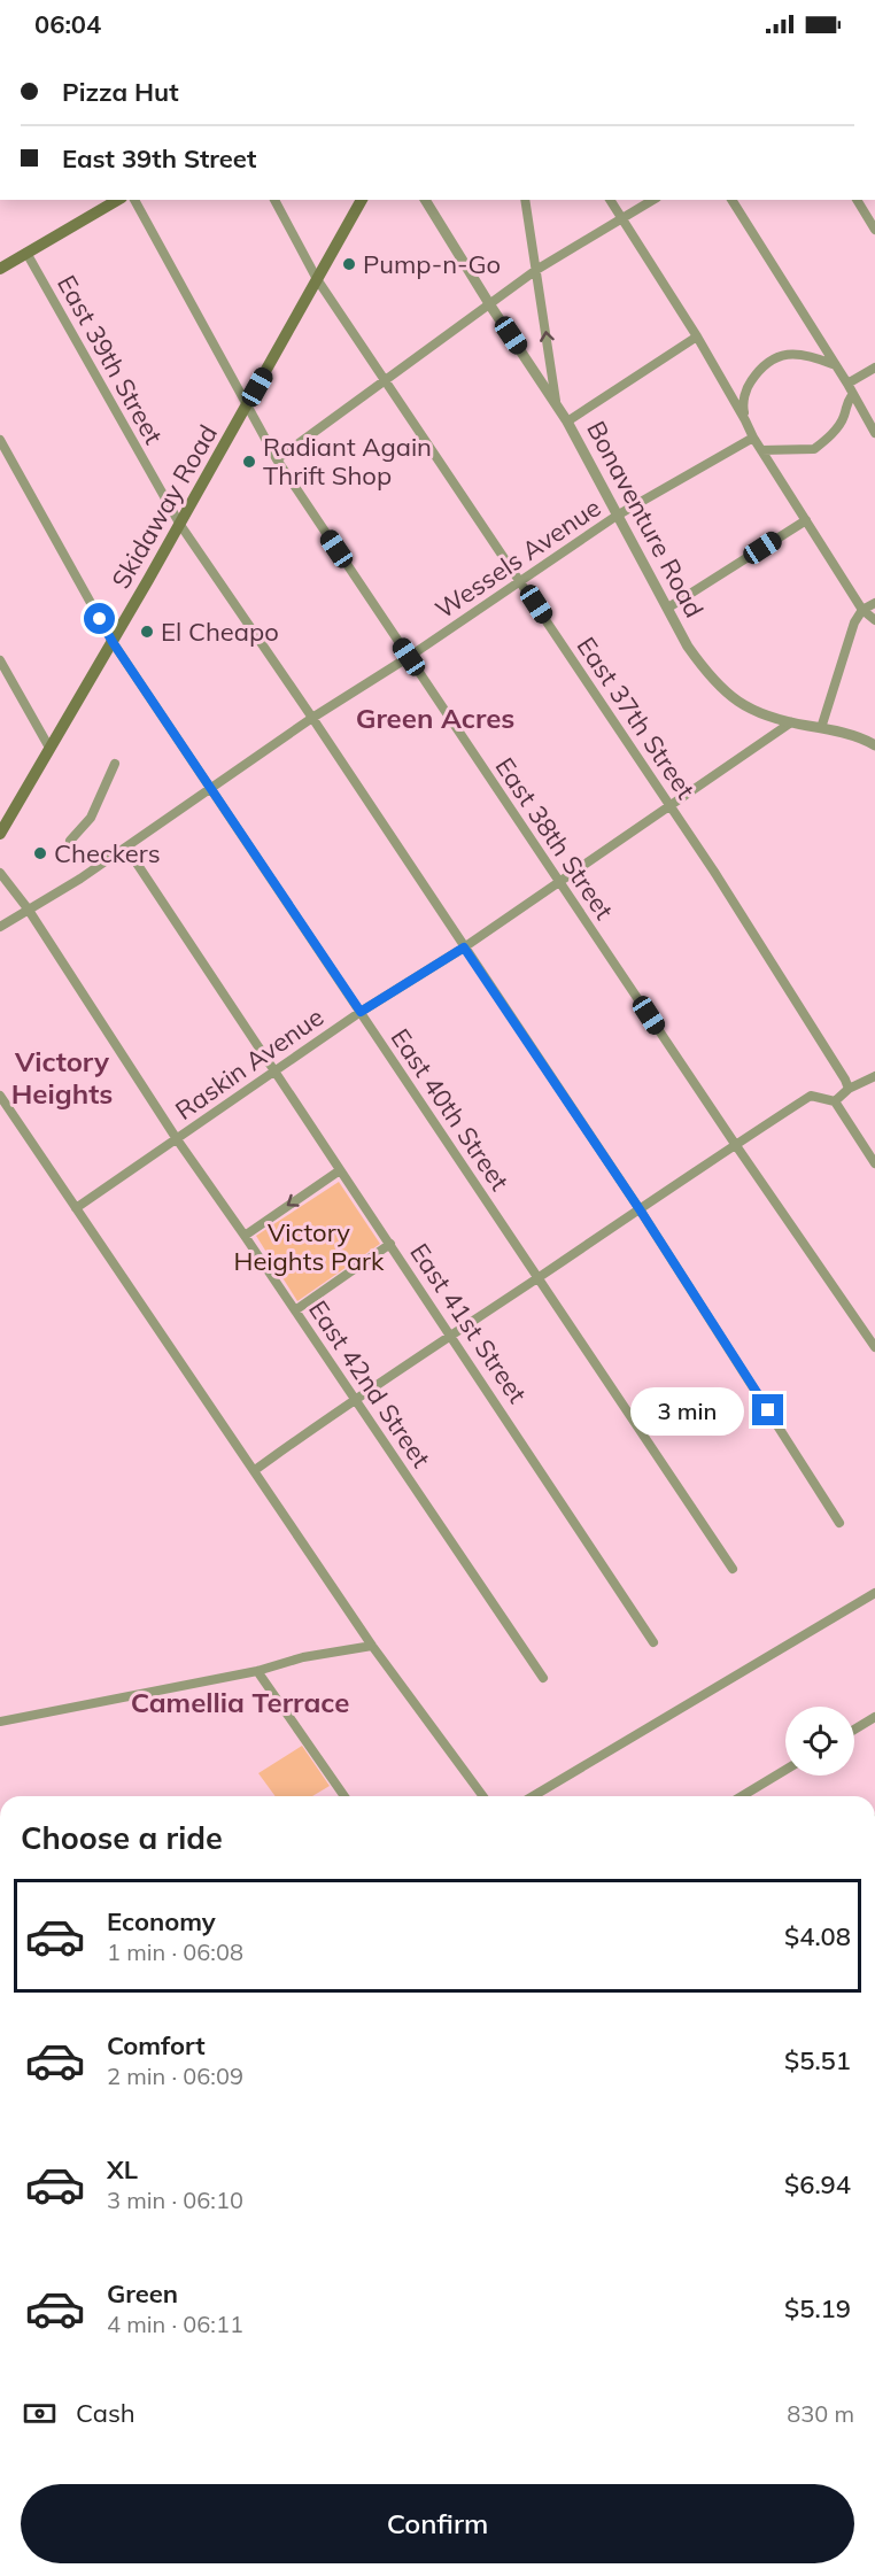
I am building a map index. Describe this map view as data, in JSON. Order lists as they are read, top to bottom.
{
  "streets": {
    "main road": ["Skidaway Road"],
    "street": [
      "East 39th Street",
      "Bonaventure Road",
      "Wessels Avenue",
      "East 37th Street",
      "East 38th Street",
      "Raskin Avenue",
      "East 40th Street",
      "East 41st Street",
      "East 42nd Street"
    ]
  },
  "crossings": [
    ["East 39th Street", "Skidaway Road"],
    ["East 39th Street", "Wessels Avenue"],
    ["East 39th Street", "Raskin Avenue"],
    ["Skidaway Road", "East 37th Street"],
    ["Skidaway Road", "East 38th Street"],
    ["Skidaway Road", "East 40th Street"],
    ["Bonaventure Road", "Wessels Avenue"],
    ["Bonaventure Road", "Raskin Avenue"],
    ["Wessels Avenue", "East 37th Street"],
    ["Wessels Avenue", "East 38th Street"],
    ["Wessels Avenue", "East 40th Street"],
    ["Wessels Avenue", "East 41st Street"],
    ["Wessels Avenue", "East 42nd Street"],
    ["East 37th Street", "Raskin Avenue"],
    ["East 38th Street", "Raskin Avenue"],
    ["Raskin Avenue", "East 40th Street"],
    ["Raskin Avenue", "East 41st Street"],
    ["Raskin Avenue", "East 42nd Street"]
  ],
  "districts": ["Green Acres", "Victory Heights", "Camellia Terrace"],
  "parks": ["Victory Heights Park"],
  "places": [
    "Pump-n-Go",
    "Radiant Again Thrift Shop",
    "El Cheapo",
    "Checkers"
  ],
  "page": {
    "status": "06:04",
    "banner": ["Pizza Hut", "East 39th Street"],
    "bubble": "3 min",
    "heading": "Choose a ride",
    "list": [
      {
        "name": "Economy",
        "note": "1 min · 06:08",
        "value": "$4.08"
      },
      {
        "name": "Comfort",
        "note": "2 min · 06:09",
        "value": "$5.51"
      },
      {
        "name": "XL",
        "note": "3 min · 06:10",
        "value": "$6.94"
      },
      {
        "name": "Green",
        "note": "4 min · 06:11",
        "value": "$5.19"
      }
    ],
    "pay": ["Cash", "830 m"],
    "buttons": "Confirm"
  }
}
